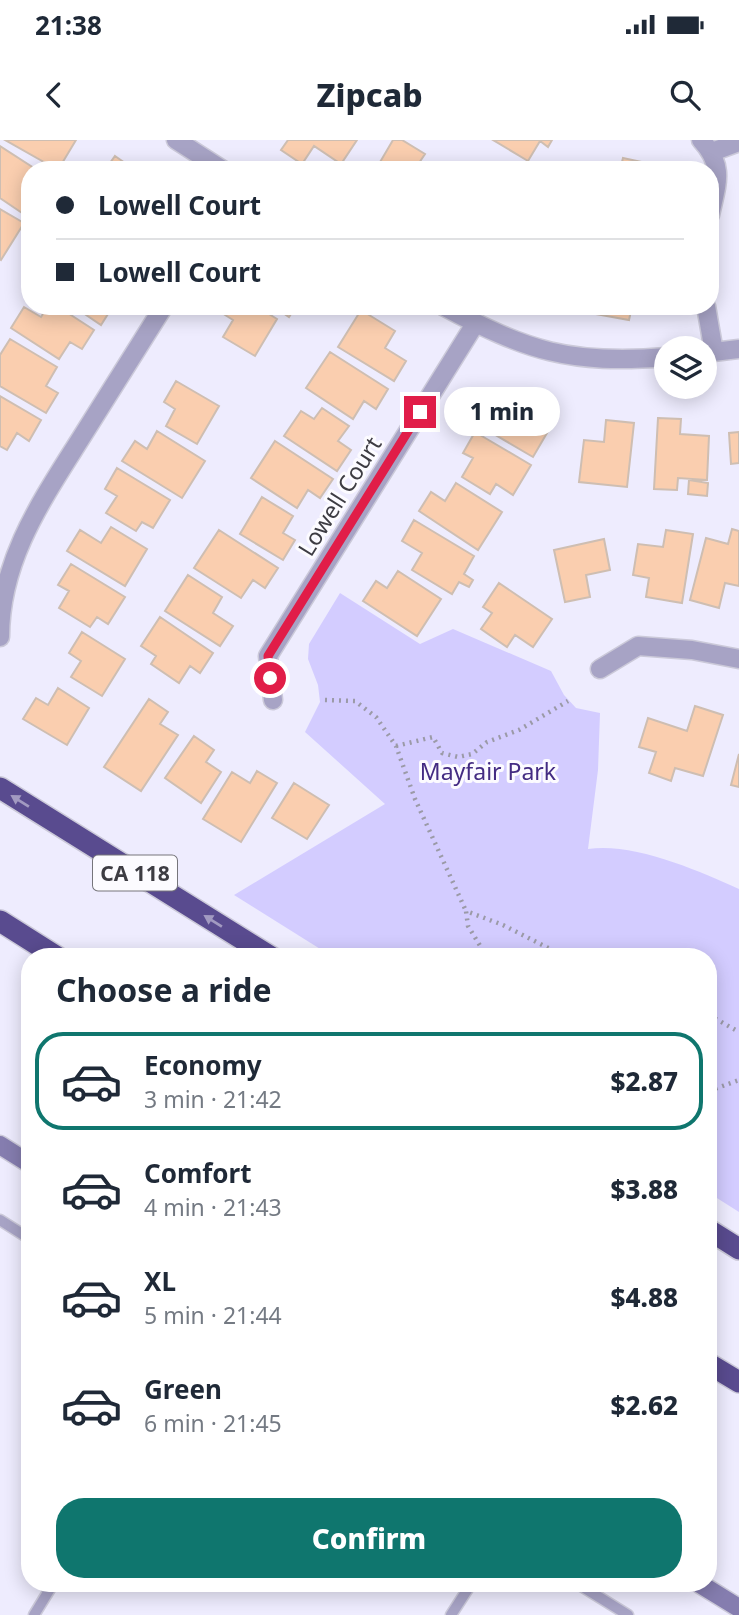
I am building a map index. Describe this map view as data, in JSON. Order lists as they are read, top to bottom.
{
  "streets": {
    "highway": ["CA 118"],
    "street": ["Lowell Court"]
  },
  "parks": ["Mayfair Park"],
  "page": {
    "status": "21:38",
    "header": "Zipcab",
    "banner": ["Lowell Court", "Lowell Court"],
    "bubble": "1 min",
    "heading": "Choose a ride",
    "list": [
      {
        "name": "Economy",
        "note": "3 min · 21:42",
        "value": "$2.87"
      },
      {
        "name": "Comfort",
        "note": "4 min · 21:43",
        "value": "$3.88"
      },
      {
        "name": "XL",
        "note": "5 min · 21:44",
        "value": "$4.88"
      },
      {
        "name": "Green",
        "note": "6 min · 21:45",
        "value": "$2.62"
      }
    ],
    "buttons": "Confirm"
  }
}
